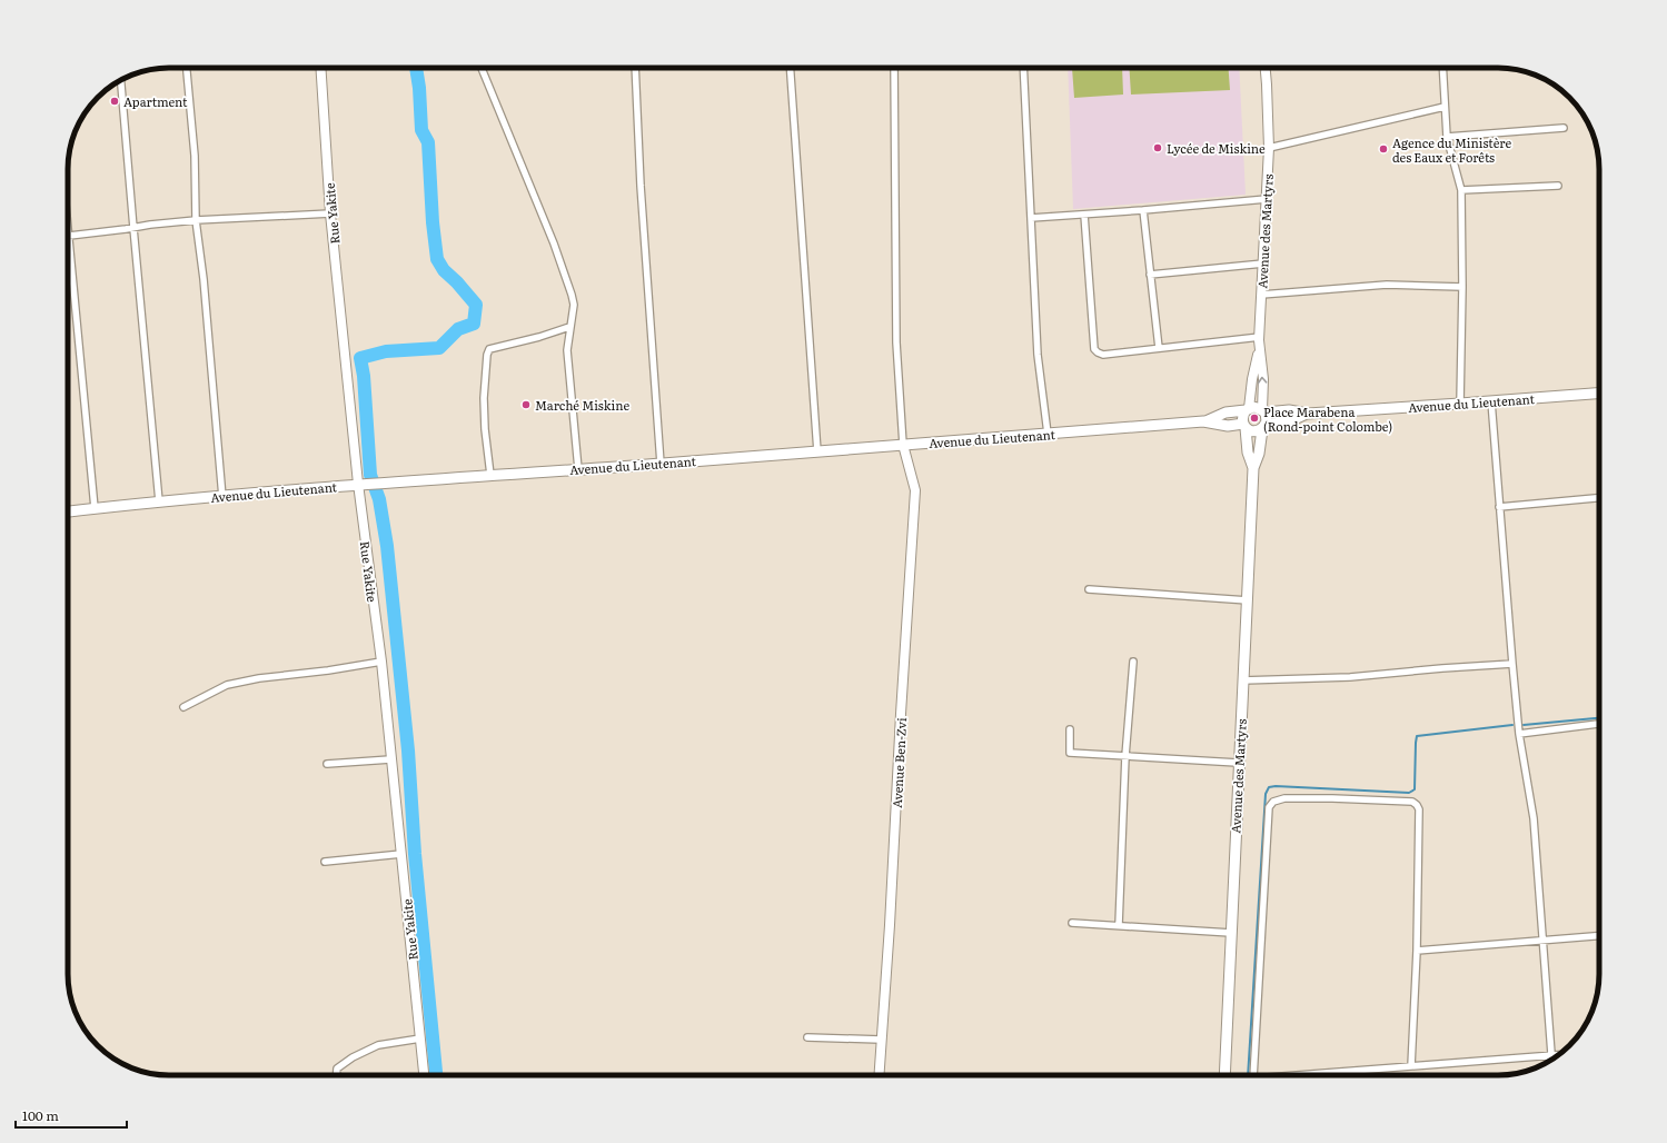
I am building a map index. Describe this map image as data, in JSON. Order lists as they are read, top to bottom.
{
  "streets": {
    "main road": [
      "Rue Yakite",
      "Avenue des Martyrs",
      "Avenue du Lieutenant",
      "Avenue Ben-Zvi"
    ]
  },
  "crossings": [
    ["Rue Yakite", "Avenue du Lieutenant"],
    ["Avenue des Martyrs", "Avenue du Lieutenant"],
    ["Avenue du Lieutenant", "Avenue Ben-Zvi"]
  ],
  "places": [
    "Apartment",
    "Lycée de Miskine",
    "Agence du Ministère des Eaux et Forêts",
    "Marché Miskine",
    "Place Marabena (Rond-point Colombe)"
  ],
  "scale_bar": "100 m"
}
